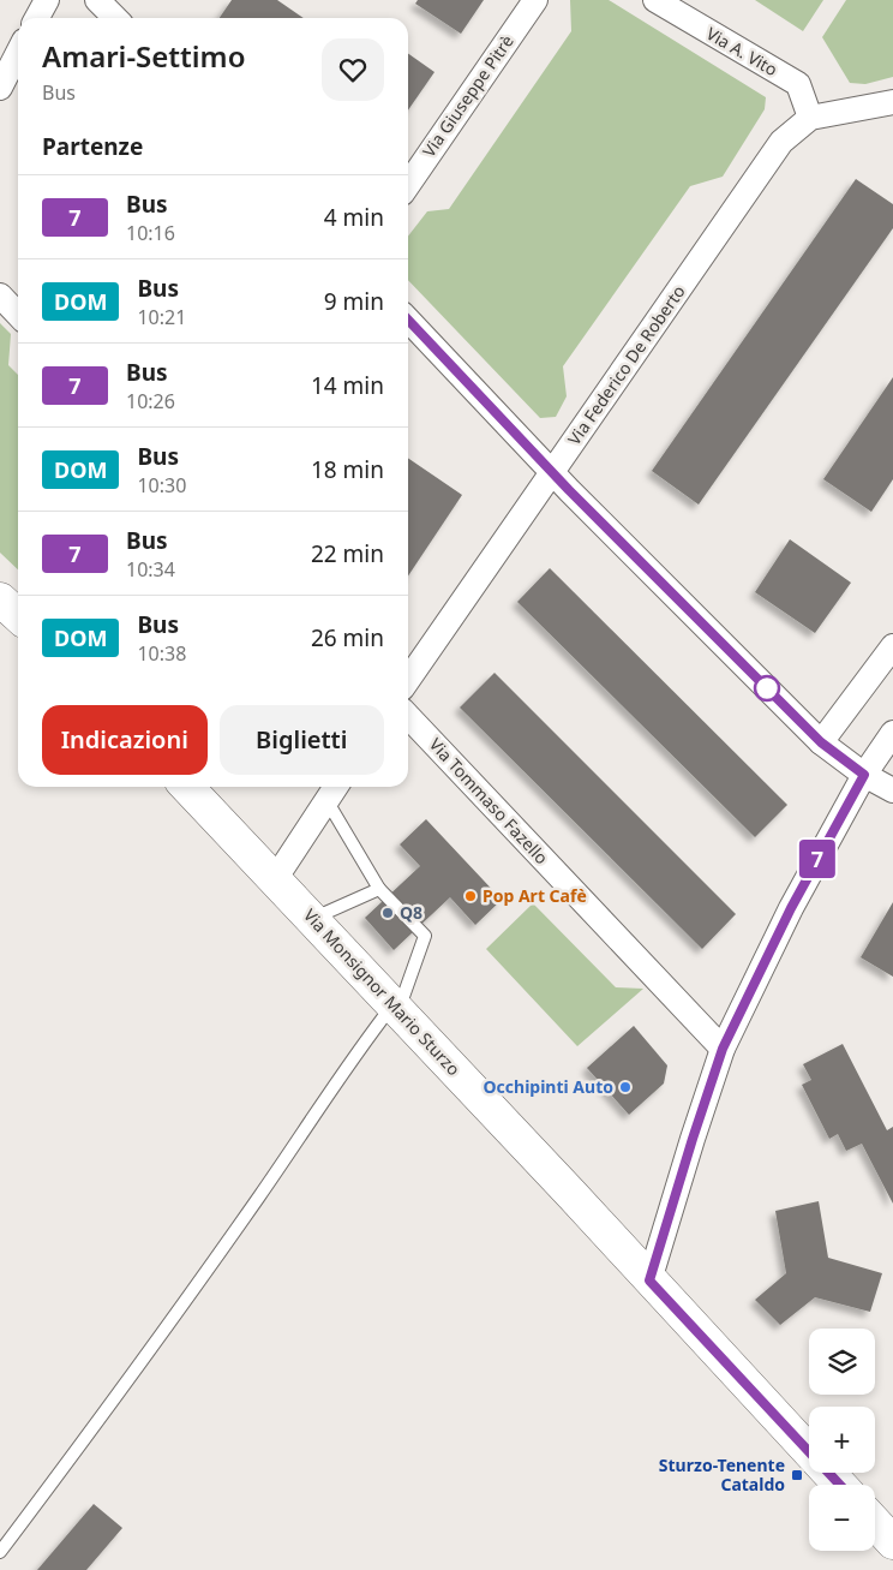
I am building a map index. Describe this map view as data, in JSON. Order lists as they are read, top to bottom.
{
  "streets": {
    "main road": ["Via Monsignor Mario Sturzo"],
    "street": [
      "Via A. Vito",
      "Via Giuseppe Pitrè",
      "Via Federico De Roberto",
      "Via Tommaso Fazello"
    ]
  },
  "crossings": [
    ["Via A. Vito", "Via Federico De Roberto"]
  ],
  "places": {
    "other": ["Pop Art Cafè", "Q8", "Occhipinti Auto"],
    "transit": ["Sturzo-Tenente Cataldo"]
  },
  "lines": ["bus line 7"],
  "page": {
    "on_map": "7",
    "heading": [
      ["Amari-Settimo", "Bus"],
      "Partenze"
    ],
    "list": [
      {
        "mark": "7",
        "name": "Bus",
        "note": "10:16",
        "value": "4 min"
      },
      {
        "mark": "DOM",
        "name": "Bus",
        "note": "10:21",
        "value": "9 min"
      },
      {
        "mark": "7",
        "name": "Bus",
        "note": "10:26",
        "value": "14 min"
      },
      {
        "mark": "DOM",
        "name": "Bus",
        "note": "10:30",
        "value": "18 min"
      },
      {
        "mark": "7",
        "name": "Bus",
        "note": "10:34",
        "value": "22 min"
      },
      {
        "mark": "DOM",
        "name": "Bus",
        "note": "10:38",
        "value": "26 min"
      }
    ],
    "buttons": ["Indicazioni", "Biglietti"],
    "map_buttons": ["+", "−"]
  }
}
